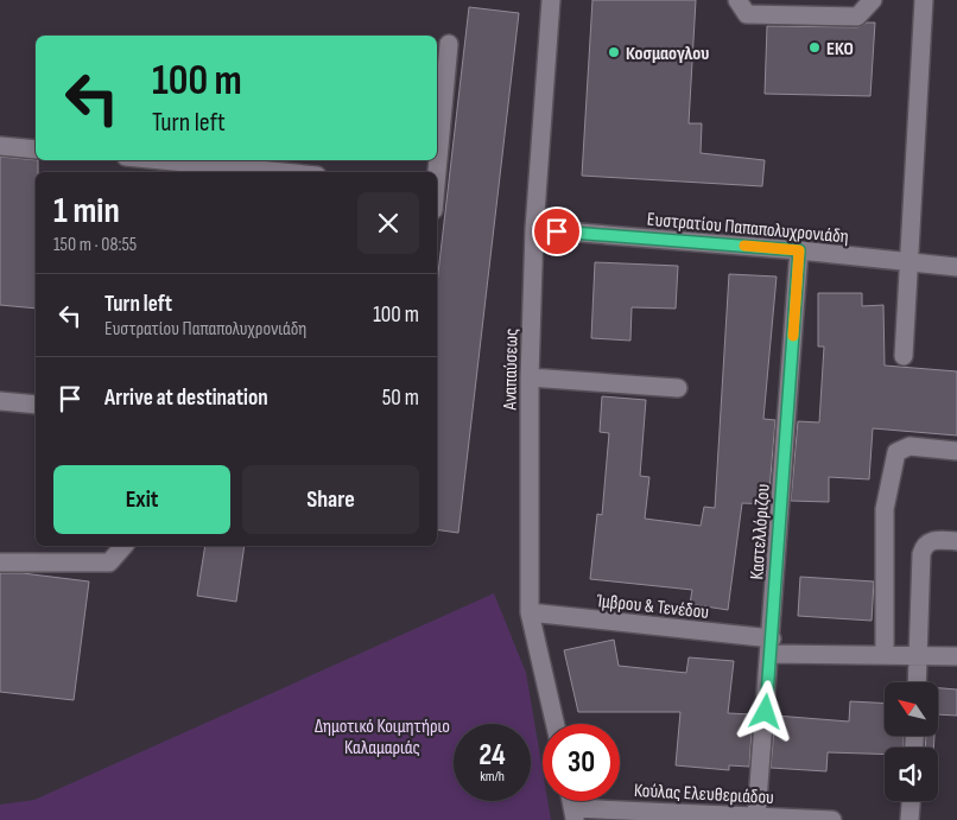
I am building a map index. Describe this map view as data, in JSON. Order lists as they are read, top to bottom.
{
  "streets": {
    "street": [
      "Ευστρατίου Παπαπολυχρονιάδη",
      "Αναπαύσεως",
      "Καστελλόριζου",
      "Ίμβρου & Τενέδου",
      "Κούλας Ελευθεριάδου"
    ]
  },
  "crossings": [
    ["Ευστρατίου Παπαπολυχρονιάδη", "Αναπαύσεως"],
    ["Ευστρατίου Παπαπολυχρονιάδη", "Καστελλόριζου"],
    ["Αναπαύσεως", "Ίμβρου & Τενέδου"],
    ["Καστελλόριζου", "Ίμβρου & Τενέδου"],
    ["Καστελλόριζου", "Κούλας Ελευθεριάδου"]
  ],
  "parks": ["Δημοτικό Κοιμητήριο Καλαμαριάς"],
  "places": ["ΕΚΟ", "Κοσμαογλου"],
  "north": "top left",
  "page": {
    "turn": ["100 m", "Turn left"],
    "heading": ["1 min", "150 m · 08:55"],
    "list": [
      {
        "name": "Turn left",
        "note": "Ευστρατίου Παπαπολυχρονιάδη",
        "value": "100 m"
      },
      {
        "name": "Arrive at destination",
        "value": "50 m"
      }
    ],
    "buttons": ["Exit", "Share"],
    "speed": "24 km/h",
    "limit": "30"
  }
}
